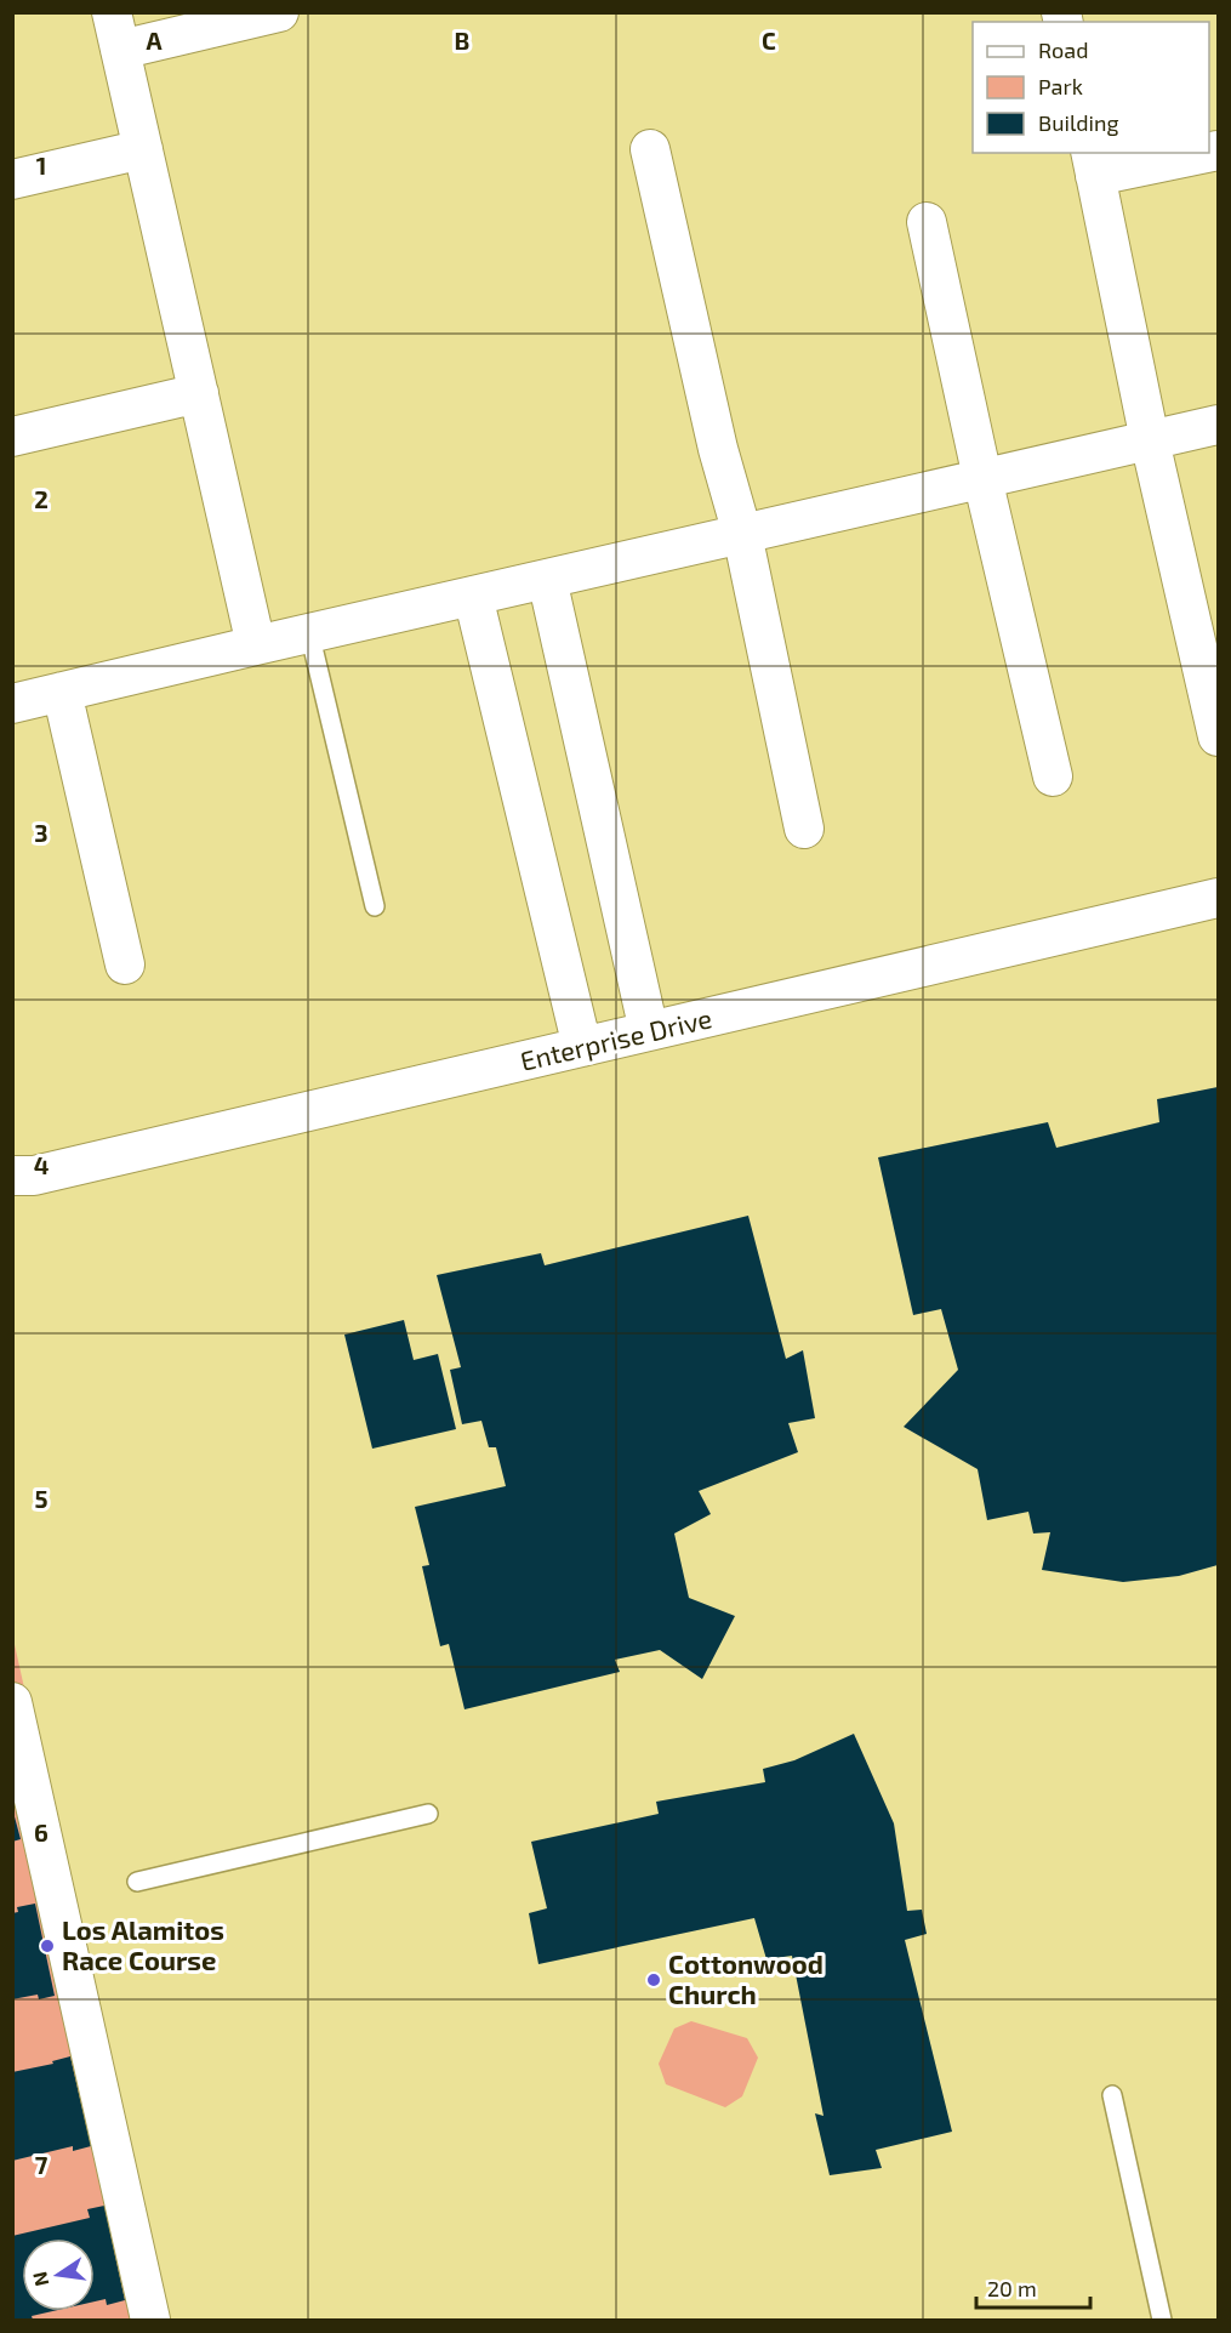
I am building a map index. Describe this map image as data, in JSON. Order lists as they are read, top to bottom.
{
  "streets": {
    "street": ["Enterprise Drive"]
  },
  "places": ["Los Alamitos Race Course", "Cottonwood Church"],
  "legend": ["Road", "Park", "Building"],
  "scale_bar": "20 m",
  "north": "left",
  "grid": {
    "columns": ["A", "B", "C"],
    "rows": [
      "1",
      "2",
      "3",
      "4",
      "5",
      "6",
      "7"
    ]
  }
}
